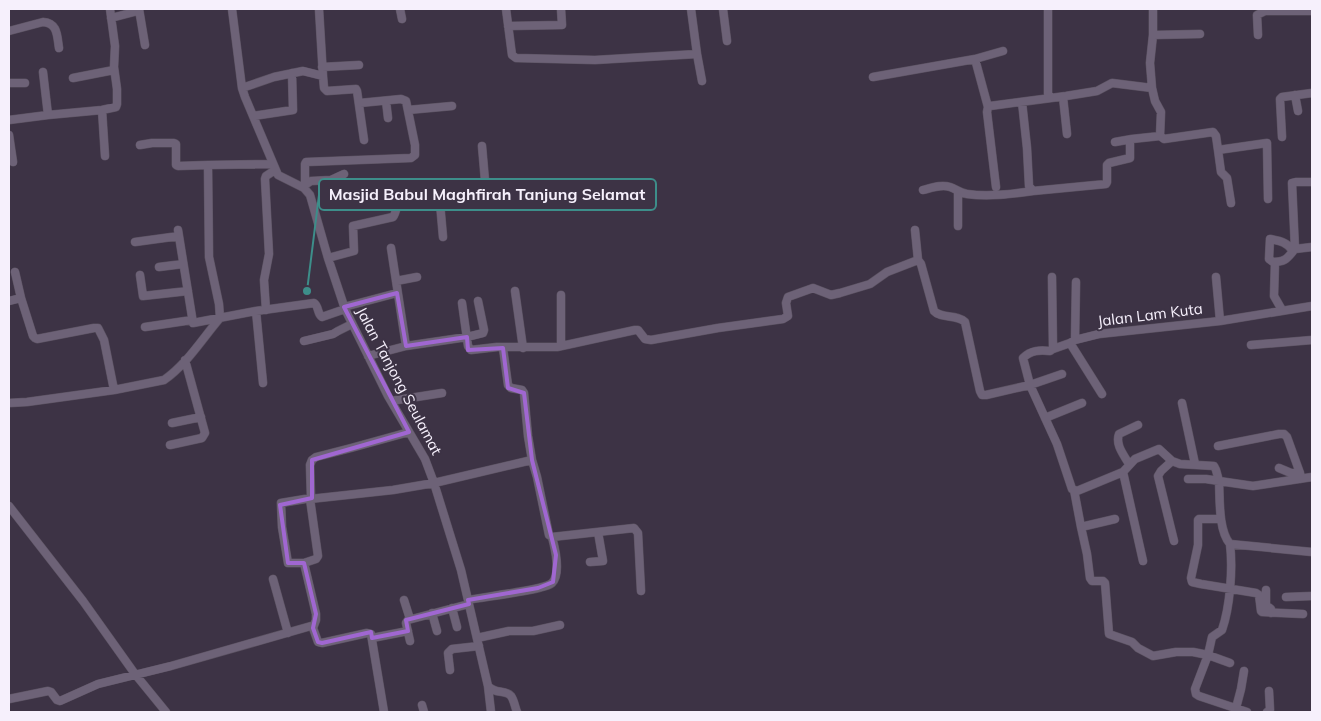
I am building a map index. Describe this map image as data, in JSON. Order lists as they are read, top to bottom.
{
  "streets": {
    "street": ["Jalan Lam Kuta", "Jalan Tanjong Seulamat"]
  },
  "places": ["Masjid Babul Maghfirah Tanjung Selamat"]
}
